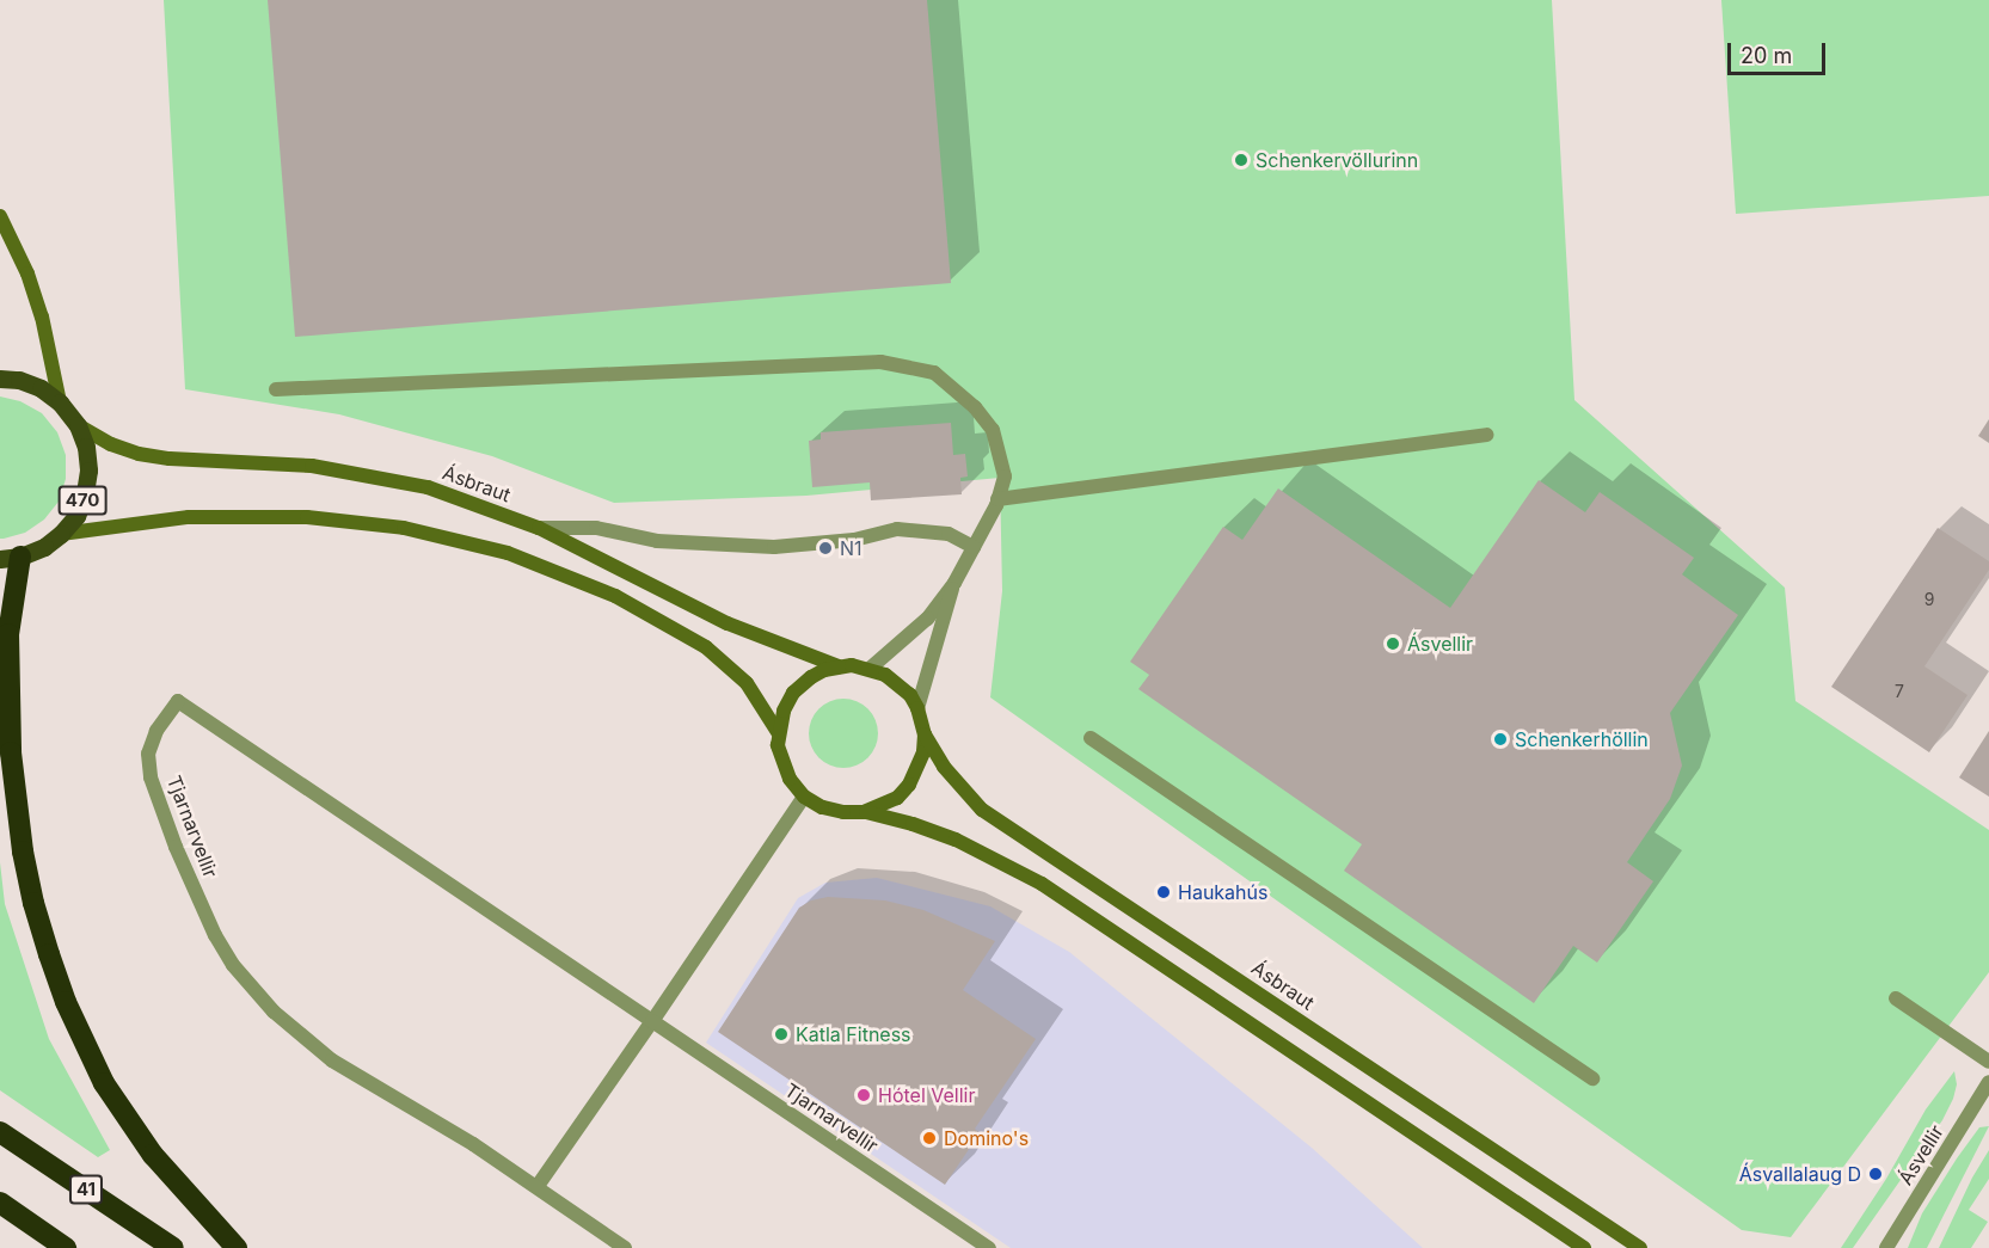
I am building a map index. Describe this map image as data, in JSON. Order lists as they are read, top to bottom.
{
  "streets": {
    "highway": ["41"],
    "main road": ["470"],
    "street": ["Ásbraut", "Tjarnarvellir", "Ásvellir"]
  },
  "crossings": [
    ["Ásbraut", "470"]
  ],
  "places": [
    "Schenkervöllurinn",
    "N1",
    "Ásvellir",
    "Schenkerhöllin",
    "Haukahús",
    "Katla Fitness",
    "Hótel Vellir",
    "Domino's",
    "Ásvallalaug D"
  ],
  "house_numbers": ["9", "7"],
  "scale_bar": "20 m"
}
